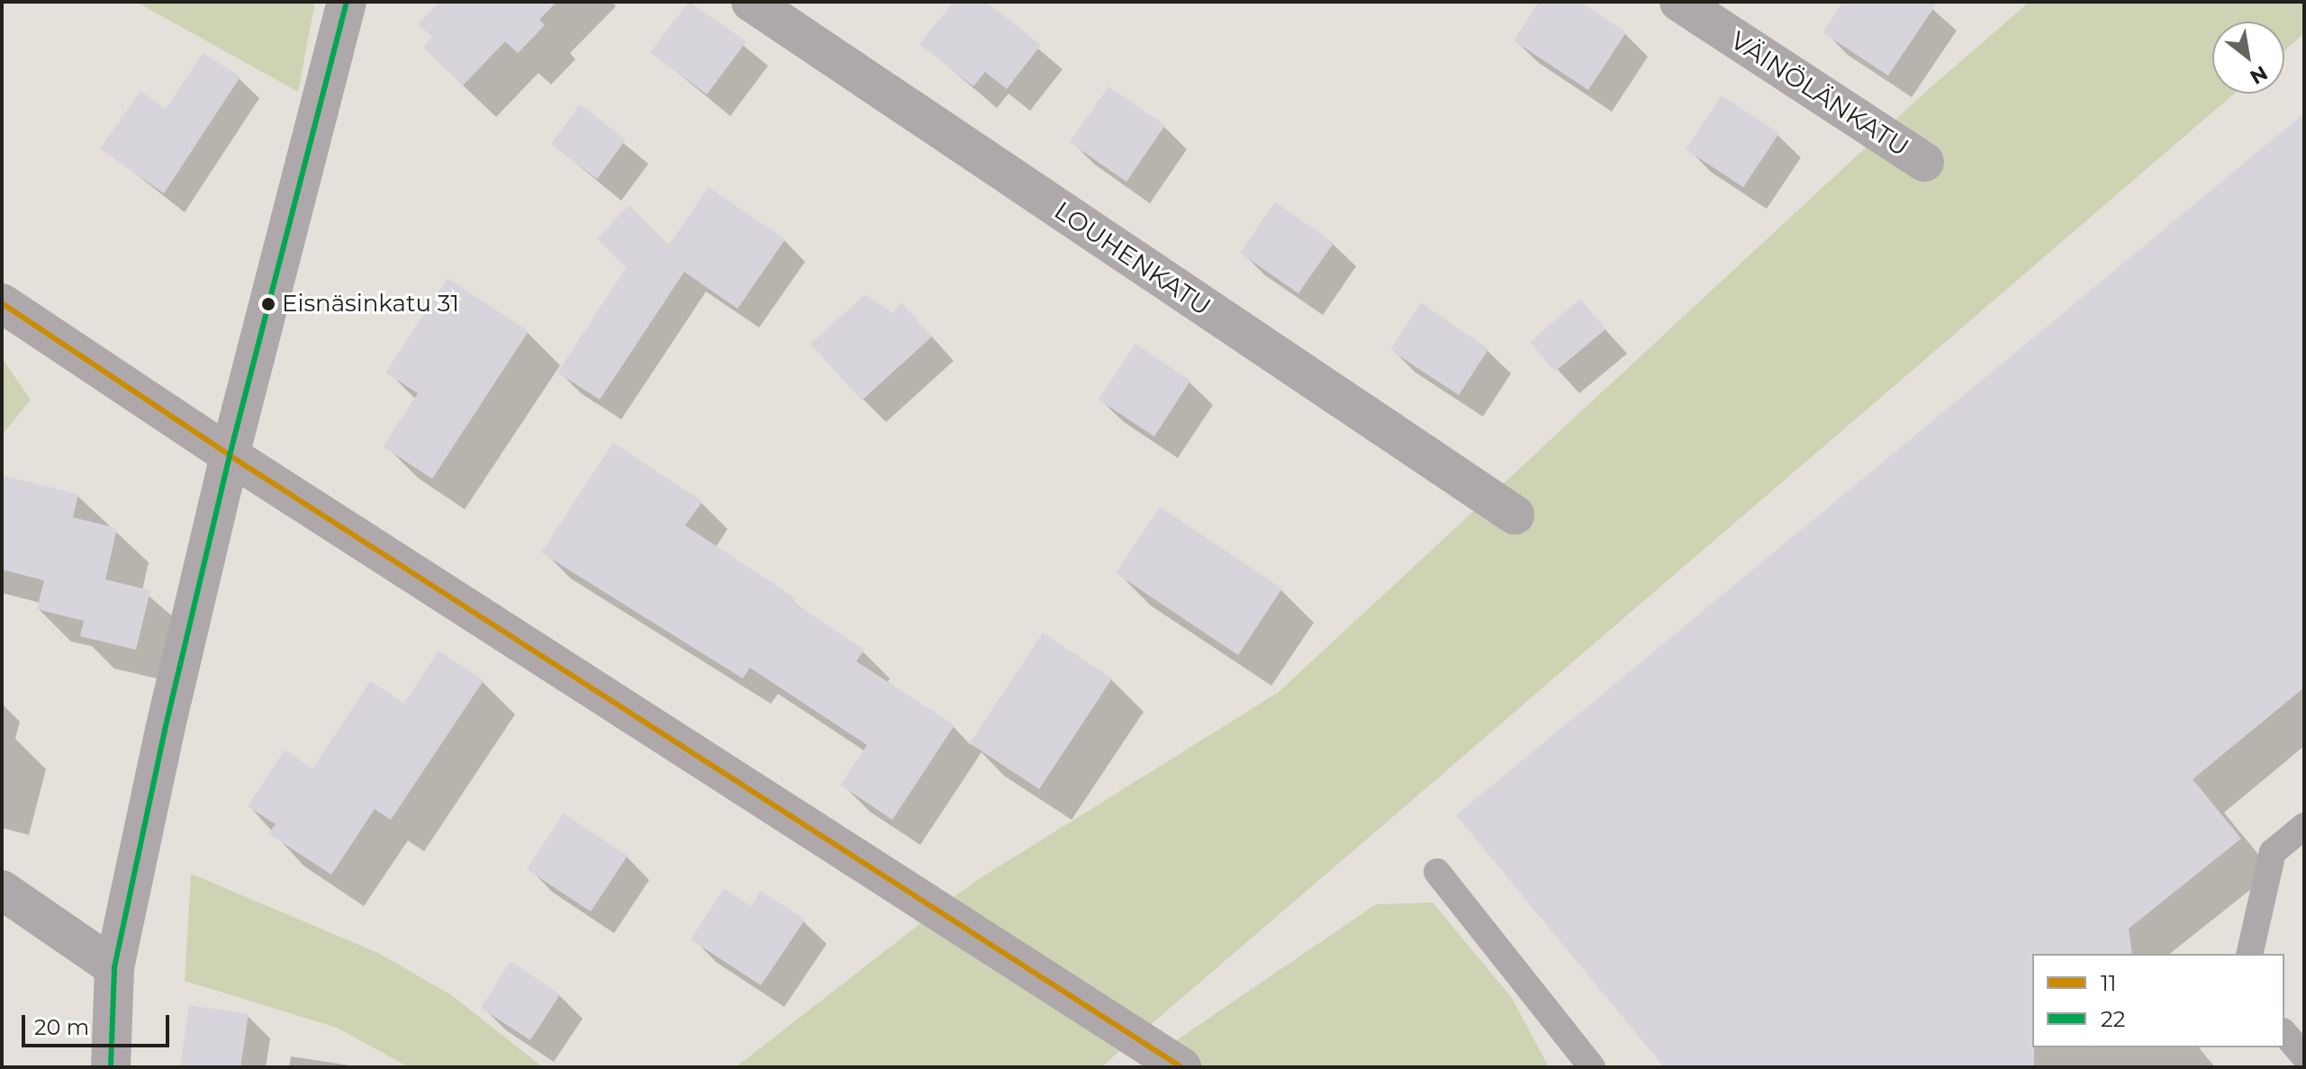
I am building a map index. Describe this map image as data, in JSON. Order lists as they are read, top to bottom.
{
  "streets": {
    "street": ["VÄINÖLÄNKATU", "LOUHENKATU"]
  },
  "places": ["Eisnäsinkatu 31"],
  "lines": ["transit line 22", "transit line 11"],
  "legend": ["11", "22"],
  "scale_bar": "20 m",
  "north": "bottom right"
}
